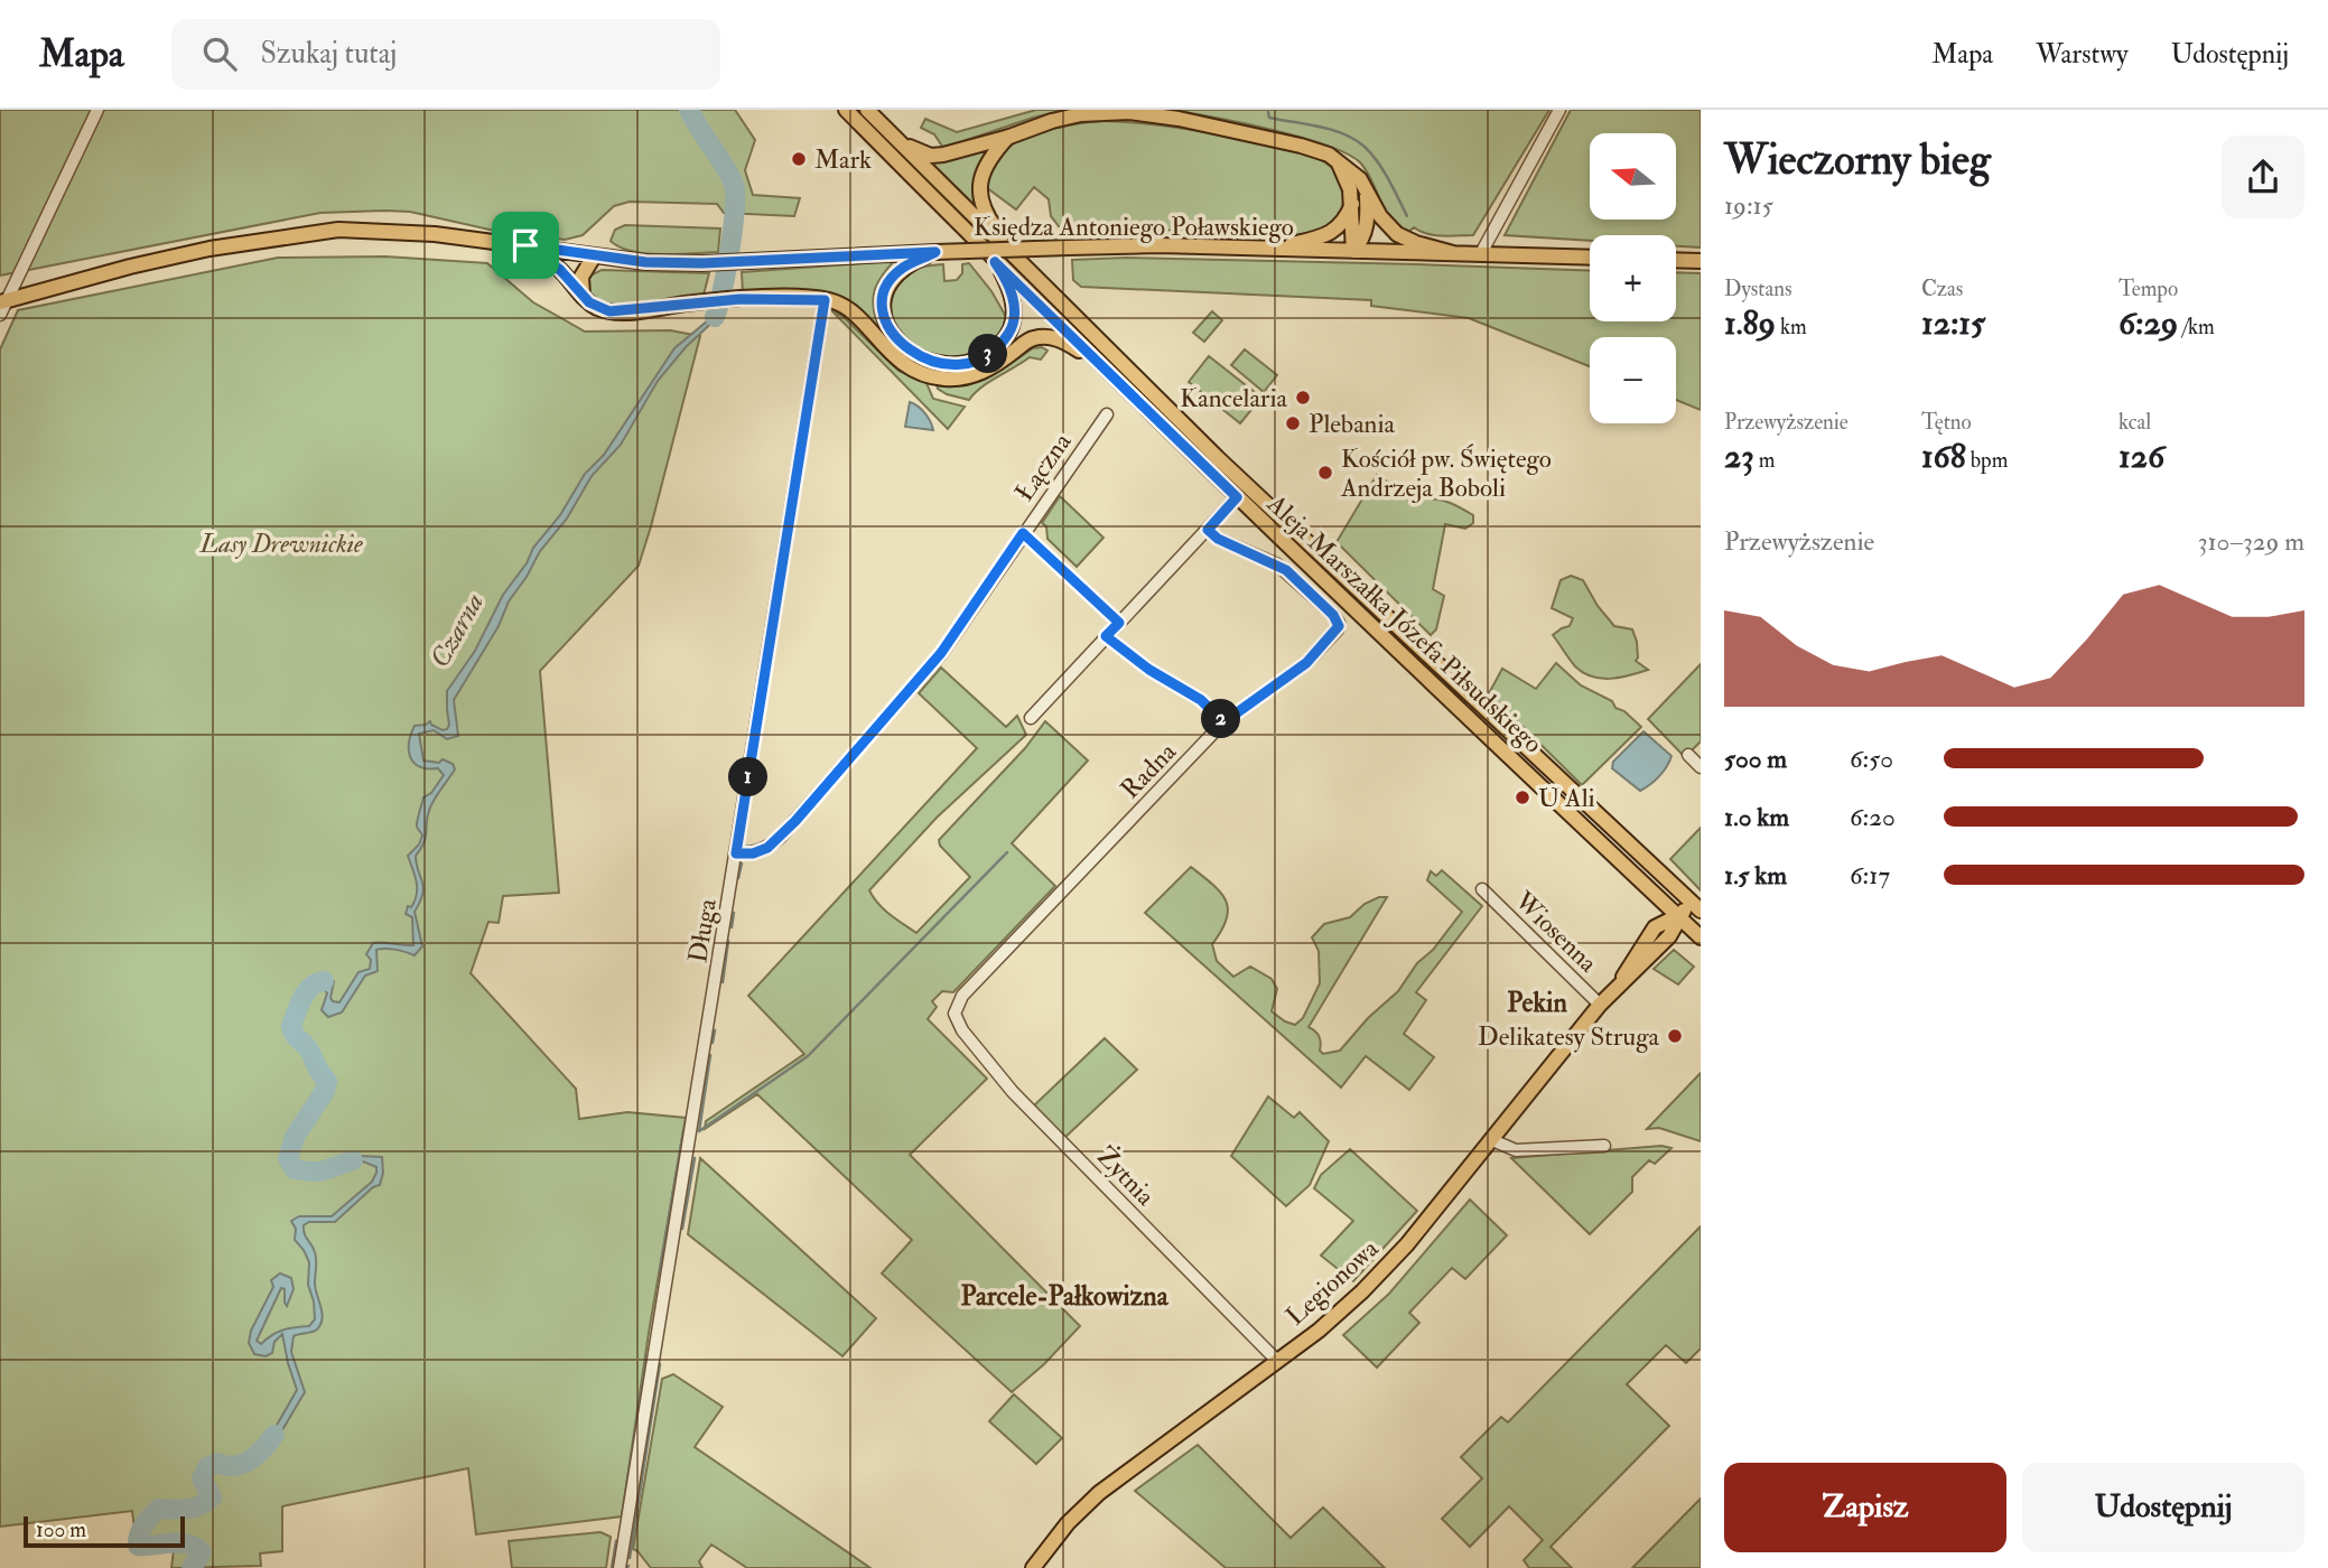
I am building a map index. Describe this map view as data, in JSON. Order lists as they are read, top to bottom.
{
  "streets": {
    "main road": ["Księdza Antoniego Poławskiego", "Aleja Marszałka Józefa Piłsudskiego", "Legionowa"],
    "street": [
      "Łączna",
      "Radna",
      "Długa",
      "Wiosenna",
      "Żytnia"
    ]
  },
  "crossings": [
    ["Łączna", "Długa"],
    ["Aleja Marszałka Józefa Piłsudskiego", "Legionowa"],
    ["Radna", "Żytnia"],
    ["Wiosenna", "Legionowa"],
    ["Żytnia", "Legionowa"]
  ],
  "districts": ["Pekin", "Parcele-Pałkowizna"],
  "water": ["Czarna"],
  "parks": ["Lasy Drewnickie"],
  "places": [
    "Mark",
    "Kancelaria",
    "Plebania",
    "Kościół pw. Świętego Andrzeja Boboli",
    "U Ali",
    "Delikatesy Struga"
  ],
  "scale_bar": "100 m",
  "north": "left",
  "page": {
    "header": "Mapa",
    "search": "Szukaj tutaj",
    "nav": ["Mapa", "Warstwy", "Udostępnij"],
    "heading": ["Wieczorny bieg", "19:15"],
    "map_buttons": ["+", "−"],
    "stats": [
      ["Dystans", "1.89 km"],
      ["Czas", "12:15"],
      ["Tempo", "6:29 /km"],
      ["Przewyższenie", "23 m"],
      ["Tętno", "168 bpm"],
      ["kcal", "126"]
    ],
    "pins": ["3", "2", "1"],
    "chart": ["Przewyższenie", "310–329 m"],
    "list": [
      {
        "name": "500 m",
        "note": "6:50"
      },
      {
        "name": "1.0 km",
        "note": "6:20"
      },
      {
        "name": "1.5 km",
        "note": "6:17"
      }
    ],
    "buttons": ["Zapisz", "Udostępnij"],
    "scale": "100 m"
  }
}
